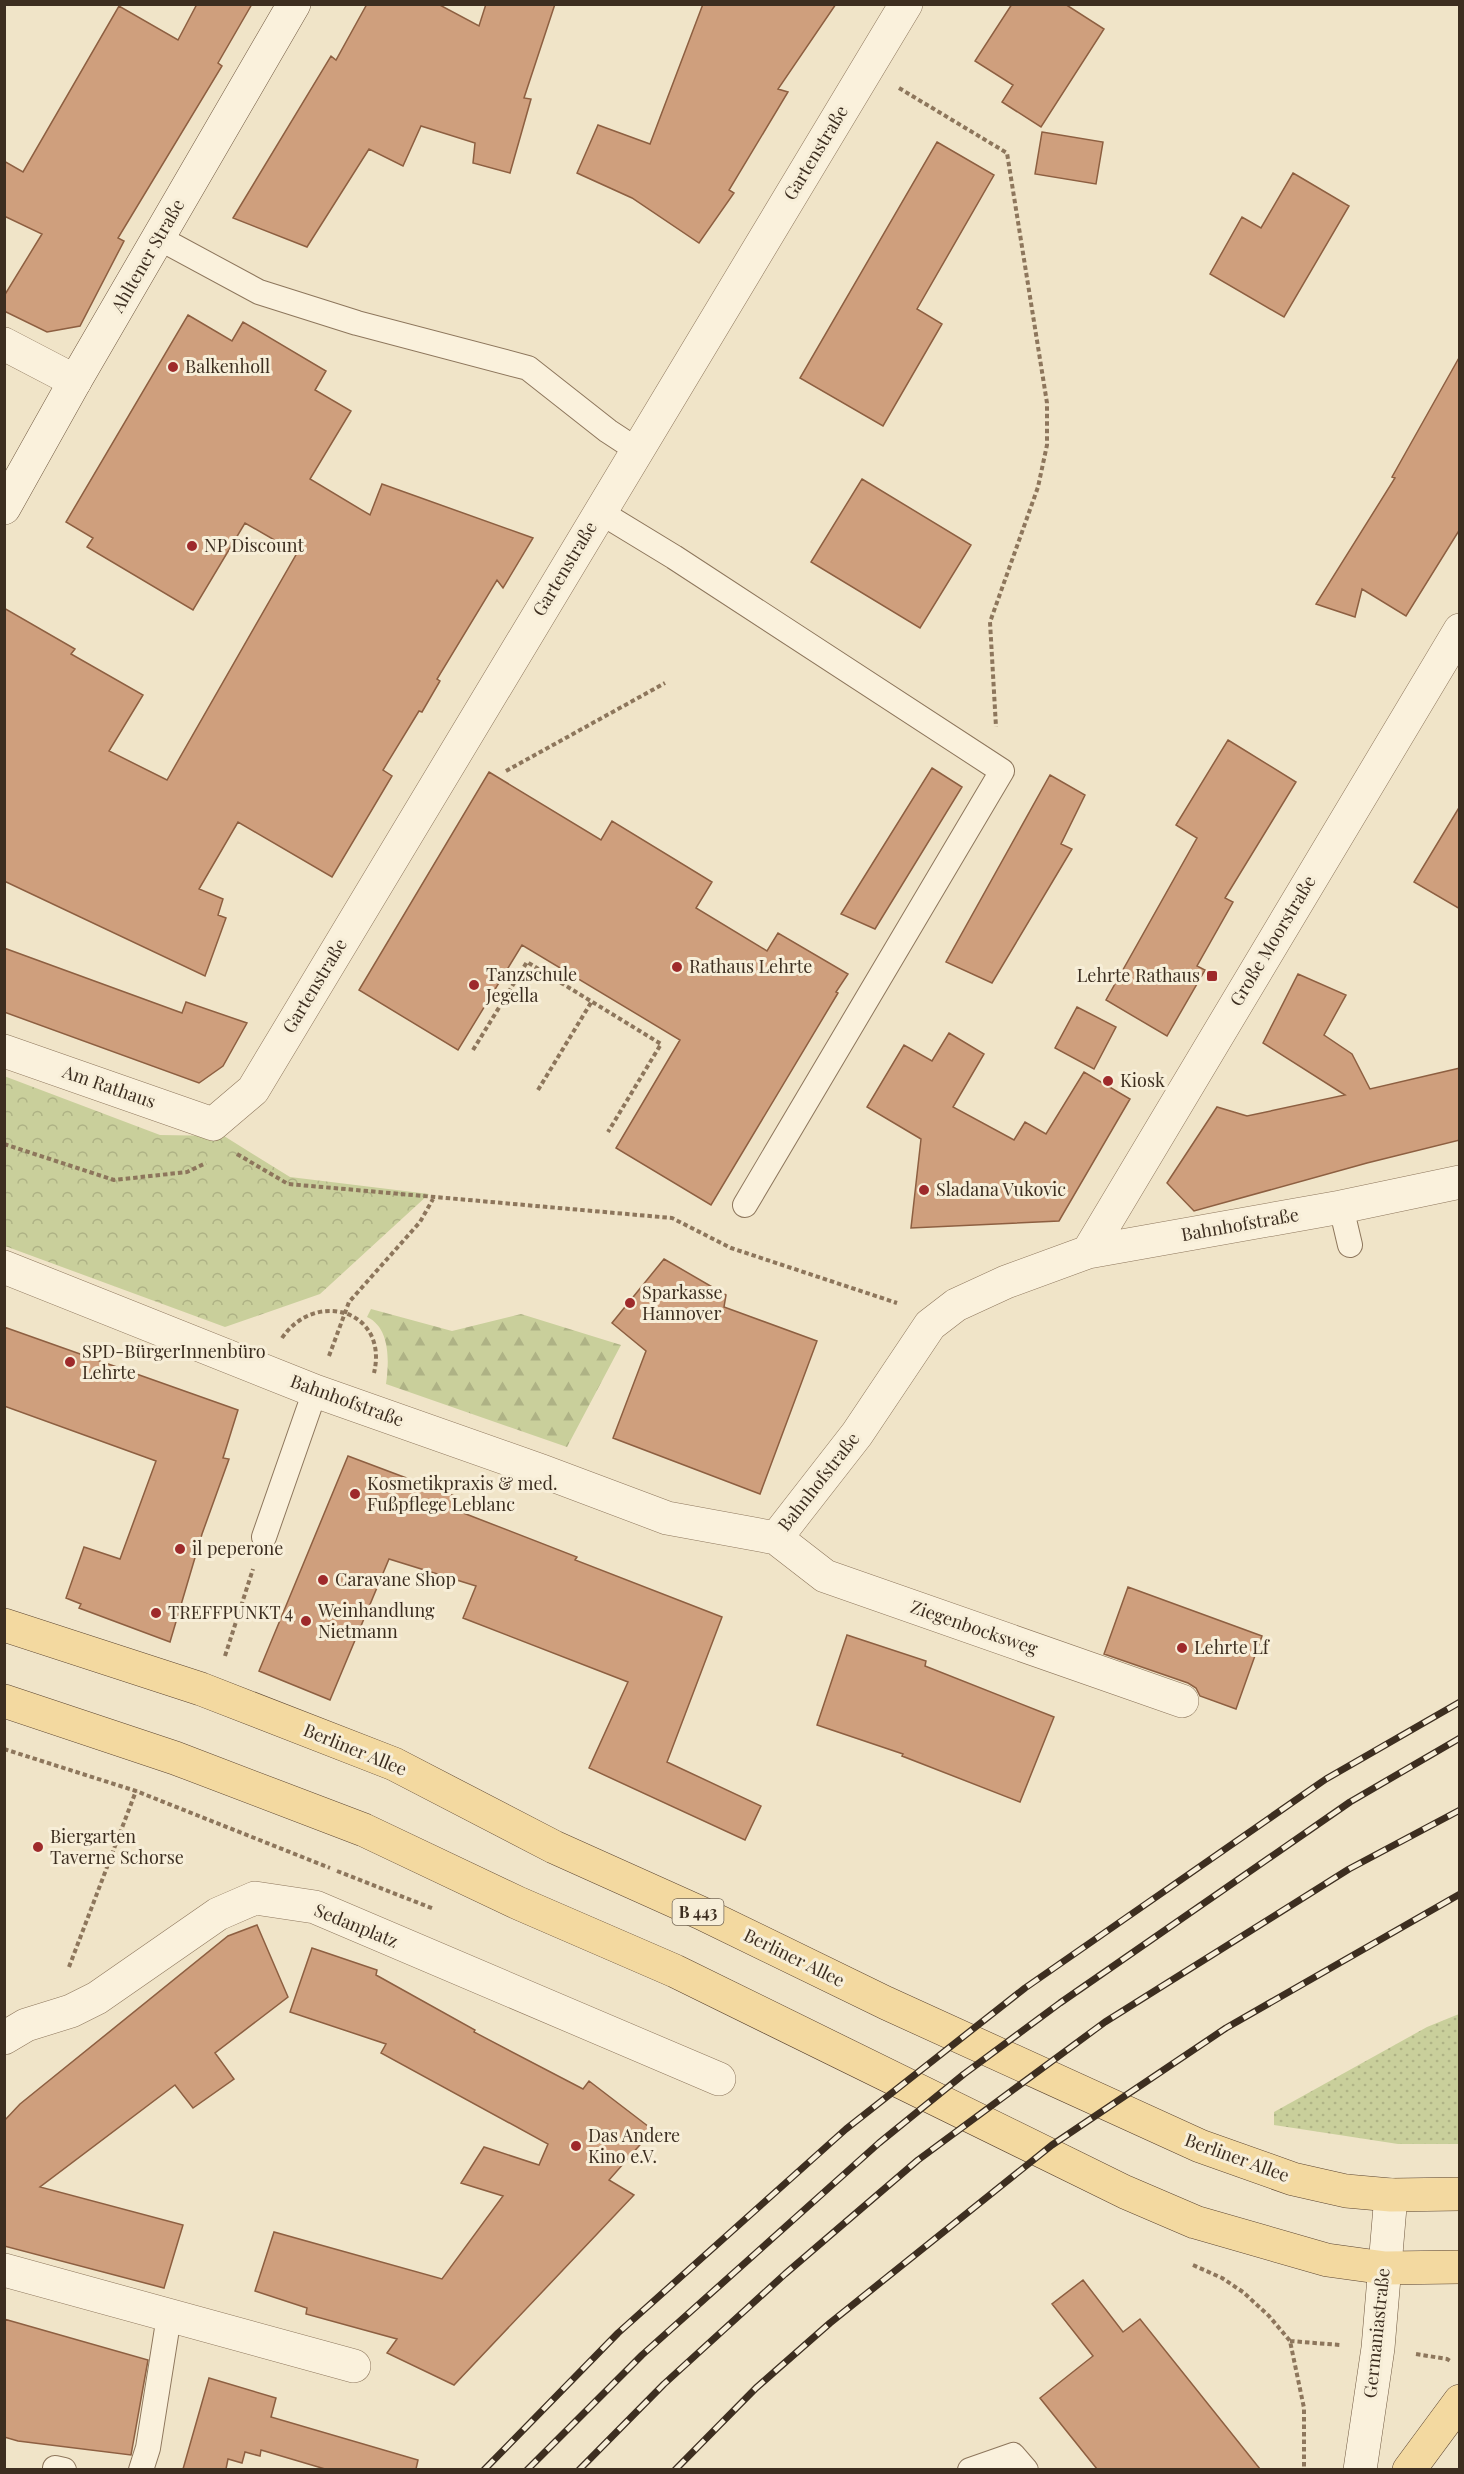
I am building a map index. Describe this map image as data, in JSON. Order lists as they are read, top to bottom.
{
  "streets": {
    "main road": ["Berliner Allee", "B 443"],
    "street": [
      "Gartenstraße",
      "Ahltener Straße",
      "Große Moorstraße",
      "Am Rathaus",
      "Bahnhofstraße",
      "Ziegenbocksweg",
      "Sedanplatz",
      "Germaniastraße"
    ]
  },
  "crossings": [
    ["Gartenstraße", "Am Rathaus"],
    ["Große Moorstraße", "Bahnhofstraße"],
    ["Bahnhofstraße", "Ziegenbocksweg"],
    ["Berliner Allee", "Germaniastraße"]
  ],
  "places": {
    "other": [
      "Balkenholl",
      "NP Discount",
      "Rathaus Lehrte",
      "Tanzschule Jegella",
      "Kiosk",
      "Sladana Vukovic",
      "Sparkasse Hannover",
      "SPD-BürgerInnenbüro Lehrte",
      "Kosmetikpraxis & med. Fußpflege Leblanc",
      "il peperone",
      "Caravane Shop",
      "TREFFPUNKT 4",
      "Weinhandlung Nietmann",
      "Lehrte Lf",
      "Biergarten Taverne Schorse",
      "Das Andere Kino e.V."
    ],
    "transit": ["Lehrte Rathaus"]
  }
}
